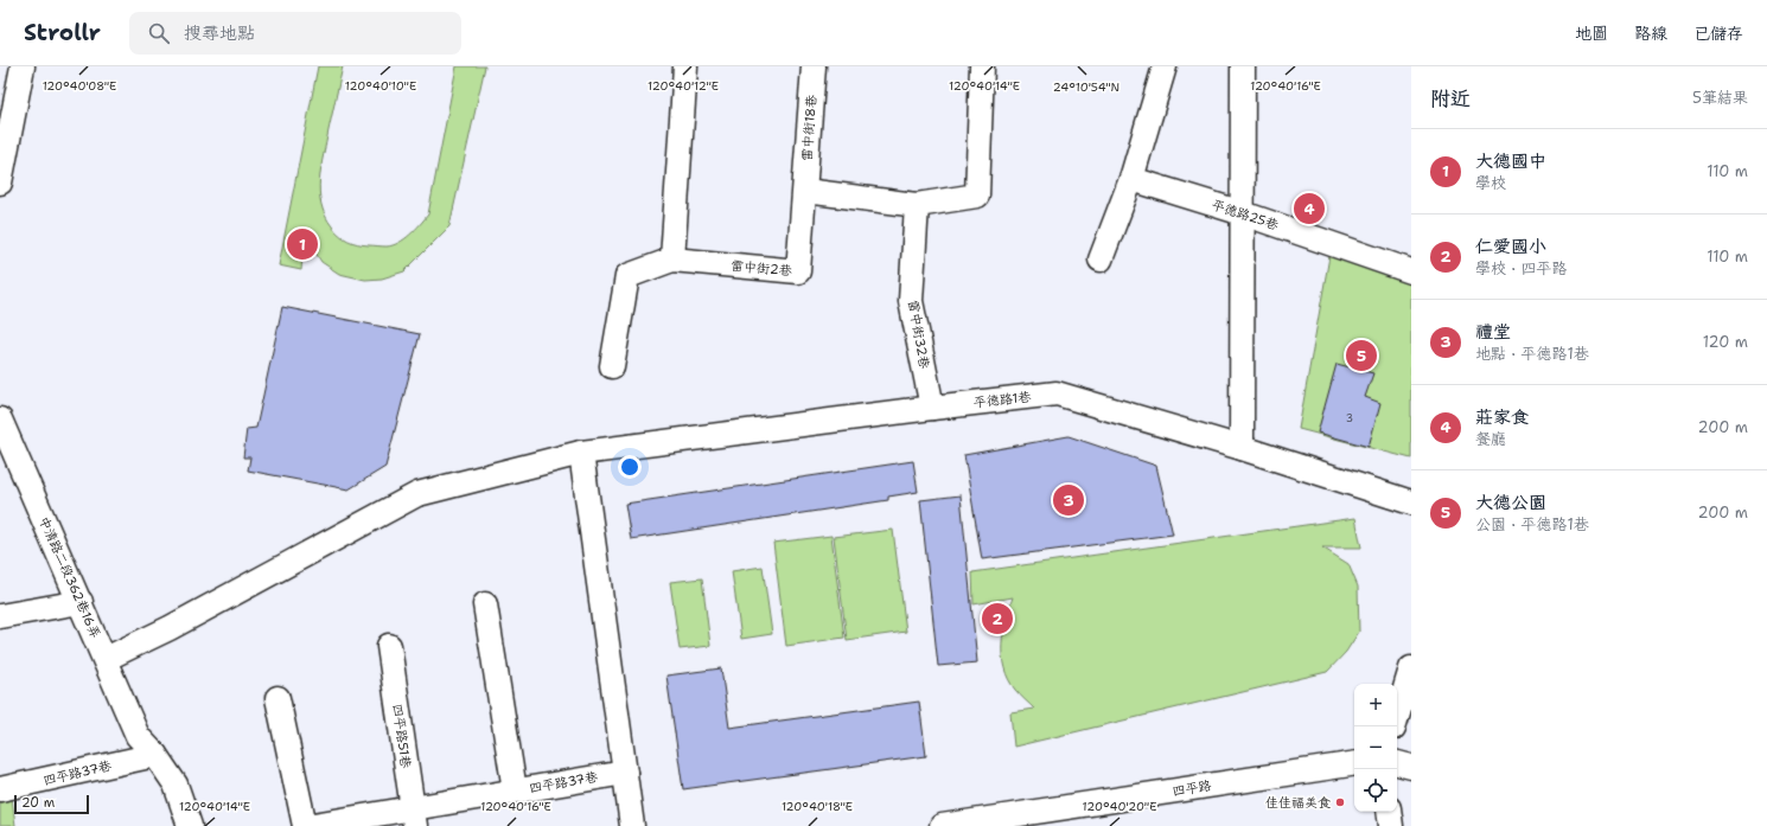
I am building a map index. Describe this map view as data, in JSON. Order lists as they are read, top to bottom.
{
  "streets": {
    "street": [
      "雷中街18巷",
      "平德路25巷",
      "雷中街2巷",
      "雷中街32巷",
      "平德路1巷",
      "中清路二段362巷16弄",
      "四平路51巷",
      "四平路37巷",
      "四平路"
    ]
  },
  "crossings": [
    ["雷中街18巷", "雷中街2巷"],
    ["雷中街32巷", "平德路1巷"],
    ["平德路1巷", "中清路二段362巷16弄"],
    ["中清路二段362巷16弄", "四平路37巷"],
    ["四平路51巷", "四平路37巷"]
  ],
  "places": ["佳佳福美食"],
  "house_numbers": ["3"],
  "scale_bar": "20 m",
  "page": {
    "header": "Strollr",
    "search": "搜尋地點",
    "nav": ["地圖", "路線", "已儲存"],
    "heading": ["附近", "5筆結果"],
    "list": [
      {
        "mark": "1",
        "name": "大德國中",
        "note": "學校",
        "value": "110 m"
      },
      {
        "mark": "2",
        "name": "仁愛國小",
        "note": "學校 · 四平路",
        "value": "110 m"
      },
      {
        "mark": "3",
        "name": "禮堂",
        "note": "地點 · 平德路1巷",
        "value": "120 m"
      },
      {
        "mark": "4",
        "name": "莊家食",
        "note": "餐廳",
        "value": "200 m"
      },
      {
        "mark": "5",
        "name": "大德公園",
        "note": "公園 · 平德路1巷",
        "value": "200 m"
      }
    ],
    "pins": [
      "4",
      "1",
      "5",
      "3",
      "2"
    ],
    "map_buttons": ["+", "−"],
    "scale": "20 m"
  },
  "coordinates": [
    "120°40'08\"E",
    "120°40'10\"E",
    "120°40'12\"E",
    "120°40'14\"E",
    "120°40'16\"E",
    "24°10'54\"N",
    "120°40'18\"E",
    "120°40'20\"E"
  ]
}
